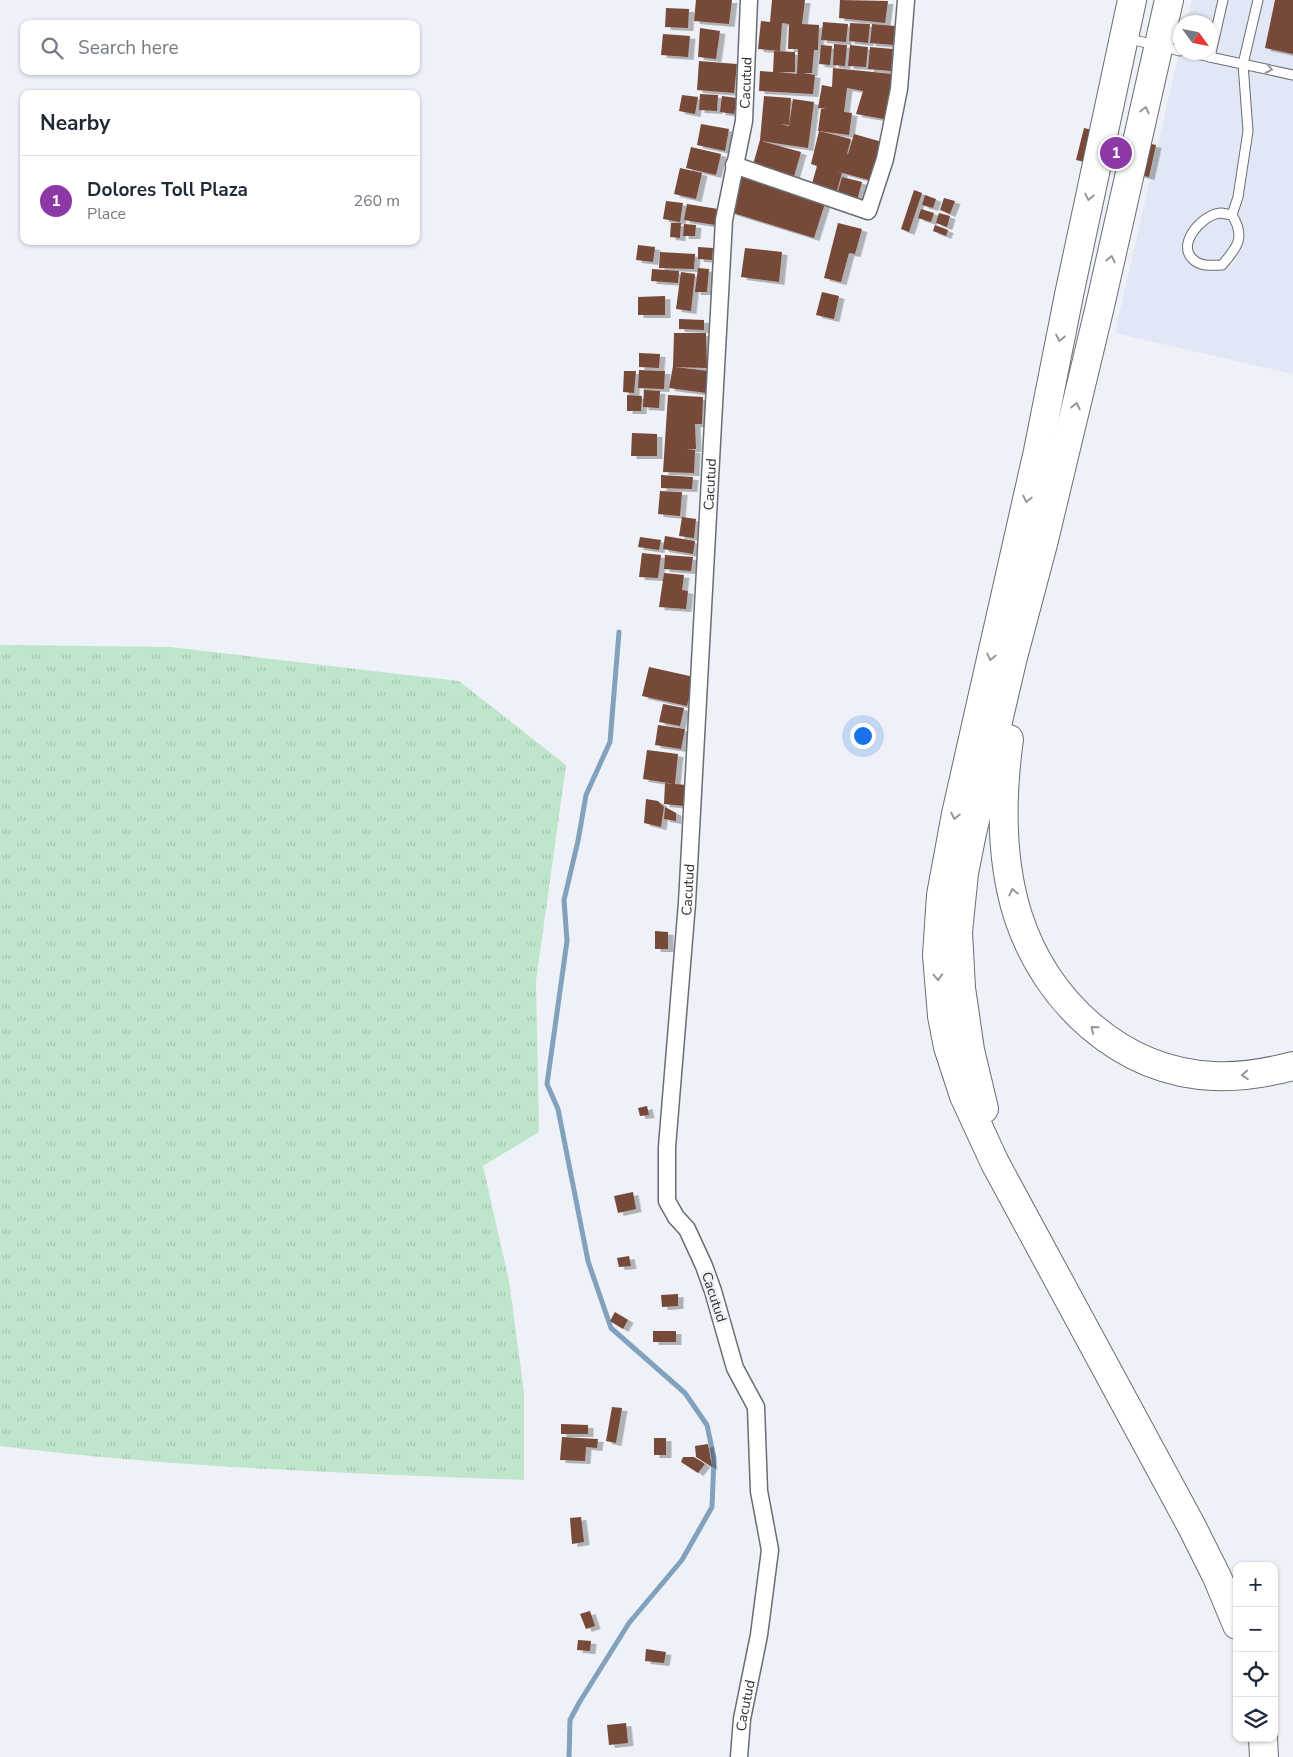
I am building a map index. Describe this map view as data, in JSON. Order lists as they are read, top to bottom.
{
  "streets": {
    "street": ["Cacutud"]
  },
  "north": "bottom right",
  "page": {
    "search": "Search here",
    "heading": "Nearby",
    "pins": "1",
    "list": [
      {
        "mark": "1",
        "name": "Dolores Toll Plaza",
        "note": "Place",
        "value": "260 m"
      }
    ],
    "map_buttons": ["+", "−"]
  }
}
